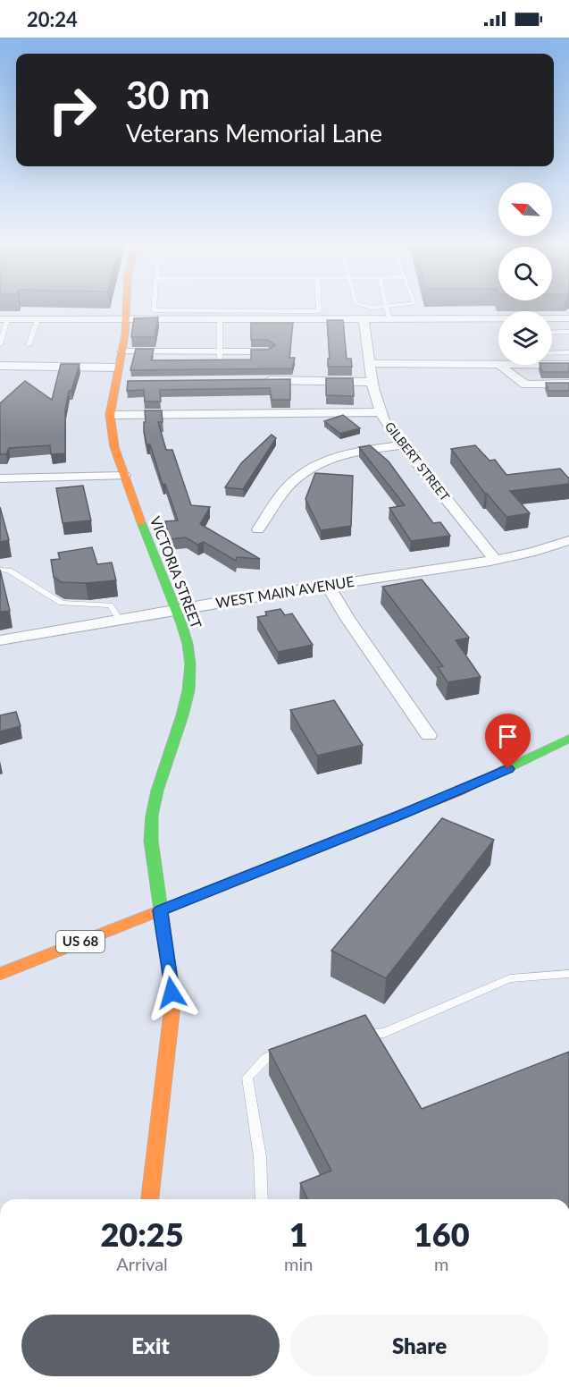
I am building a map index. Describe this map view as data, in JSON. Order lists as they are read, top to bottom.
{
  "streets": {
    "street": [
      "GILBERT STREET",
      "VICTORIA STREET",
      "WEST MAIN AVENUE",
      "US 68"
    ]
  },
  "crossings": [
    ["GILBERT STREET", "WEST MAIN AVENUE"],
    ["VICTORIA STREET", "WEST MAIN AVENUE"],
    ["VICTORIA STREET", "US 68"]
  ],
  "north": "top left",
  "page": {
    "status": "20:24",
    "turn": ["30 m", "Veterans Memorial Lane"],
    "eta": [
      "20:25",
      "Arrival",
      "1",
      "min",
      "160",
      "m"
    ],
    "buttons": ["Exit", "Share"]
  }
}
